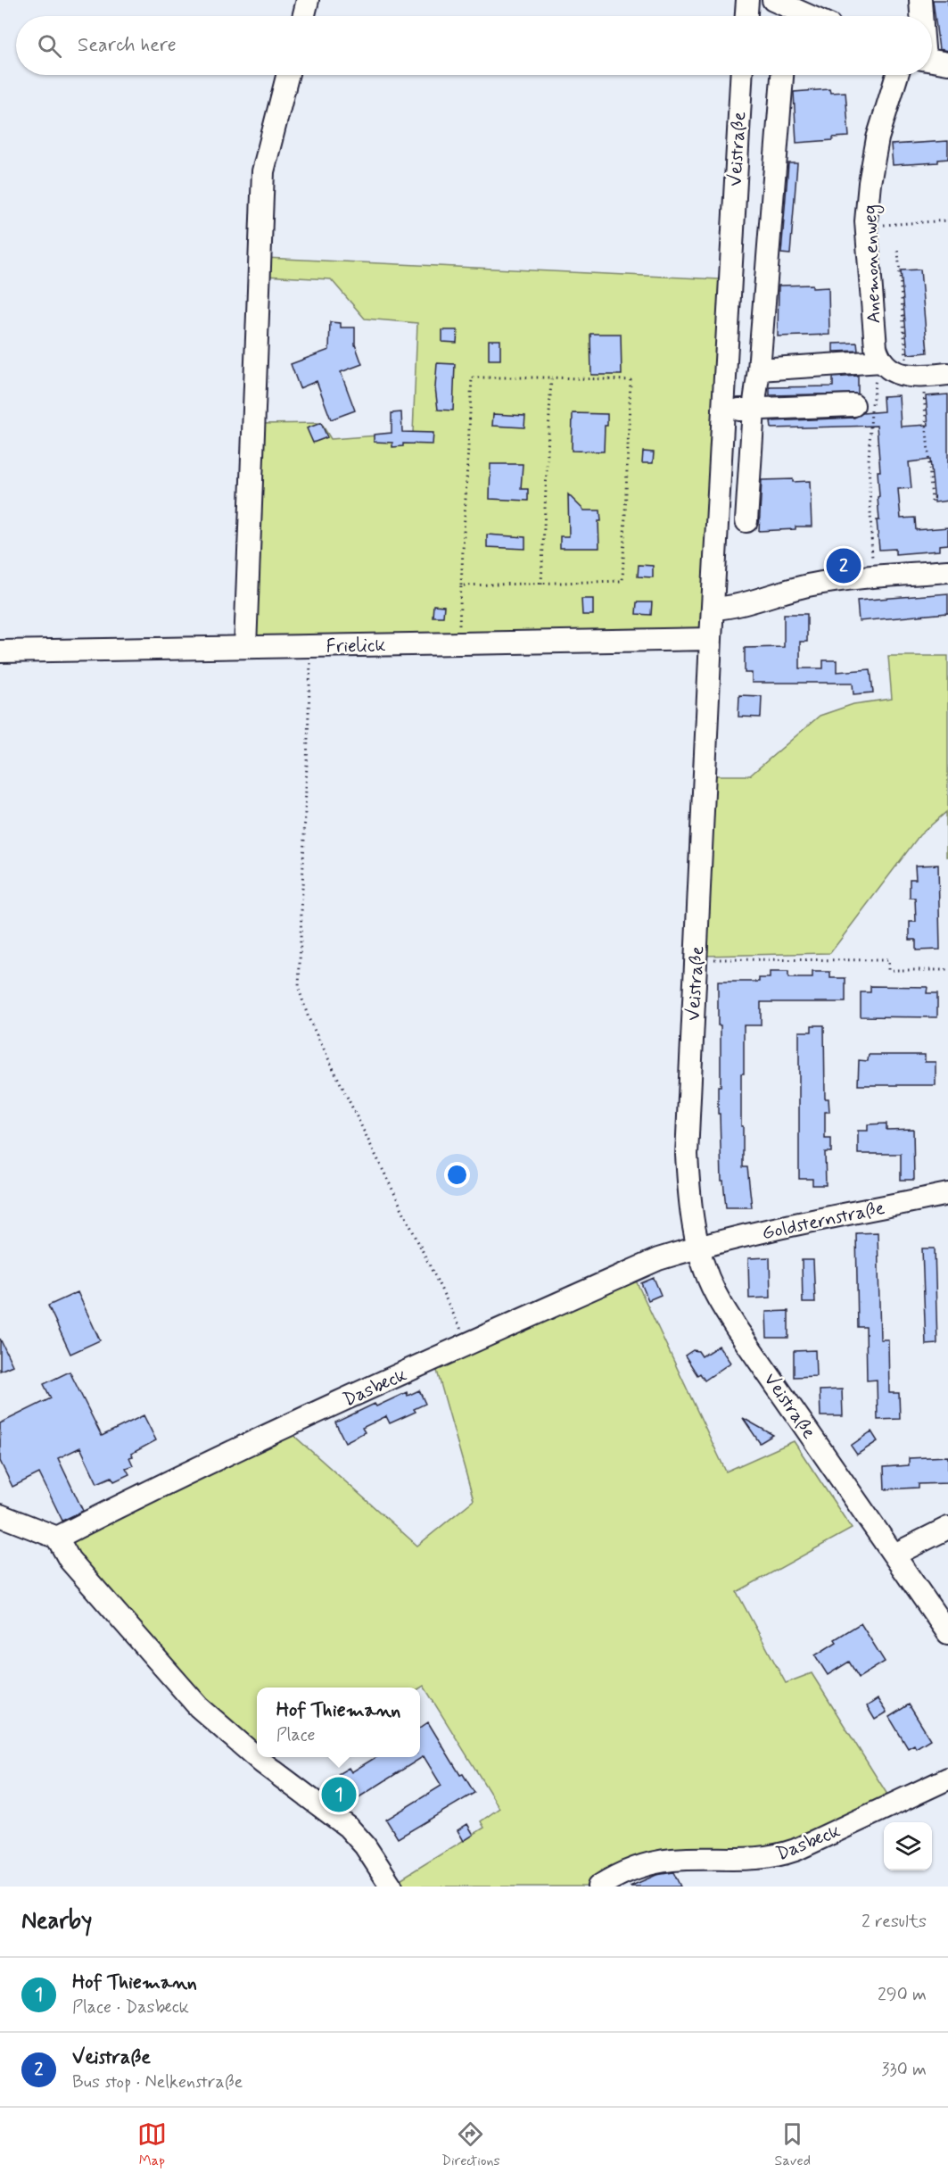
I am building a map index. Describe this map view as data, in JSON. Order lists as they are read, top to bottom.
{
  "streets": {
    "street": [
      "Veistraße",
      "Anemonenweg",
      "Frielick",
      "Goldsternstraße",
      "Dasbeck"
    ]
  },
  "crossings": [
    ["Veistraße", "Frielick"],
    ["Veistraße", "Goldsternstraße"],
    ["Veistraße", "Dasbeck"],
    ["Goldsternstraße", "Dasbeck"]
  ],
  "page": {
    "search": "Search here",
    "pins": ["2", "1"],
    "popup": ["Hof Thiemann", "Place"],
    "heading": ["Nearby", "2 results"],
    "list": [
      {
        "mark": "1",
        "name": "Hof Thiemann",
        "note": "Place · Dasbeck",
        "value": "290 m"
      },
      {
        "mark": "2",
        "name": "Veistraße",
        "note": "Bus stop · Nelkenstraße",
        "value": "330 m"
      }
    ],
    "nav": ["Map", "Directions", "Saved"]
  }
}
